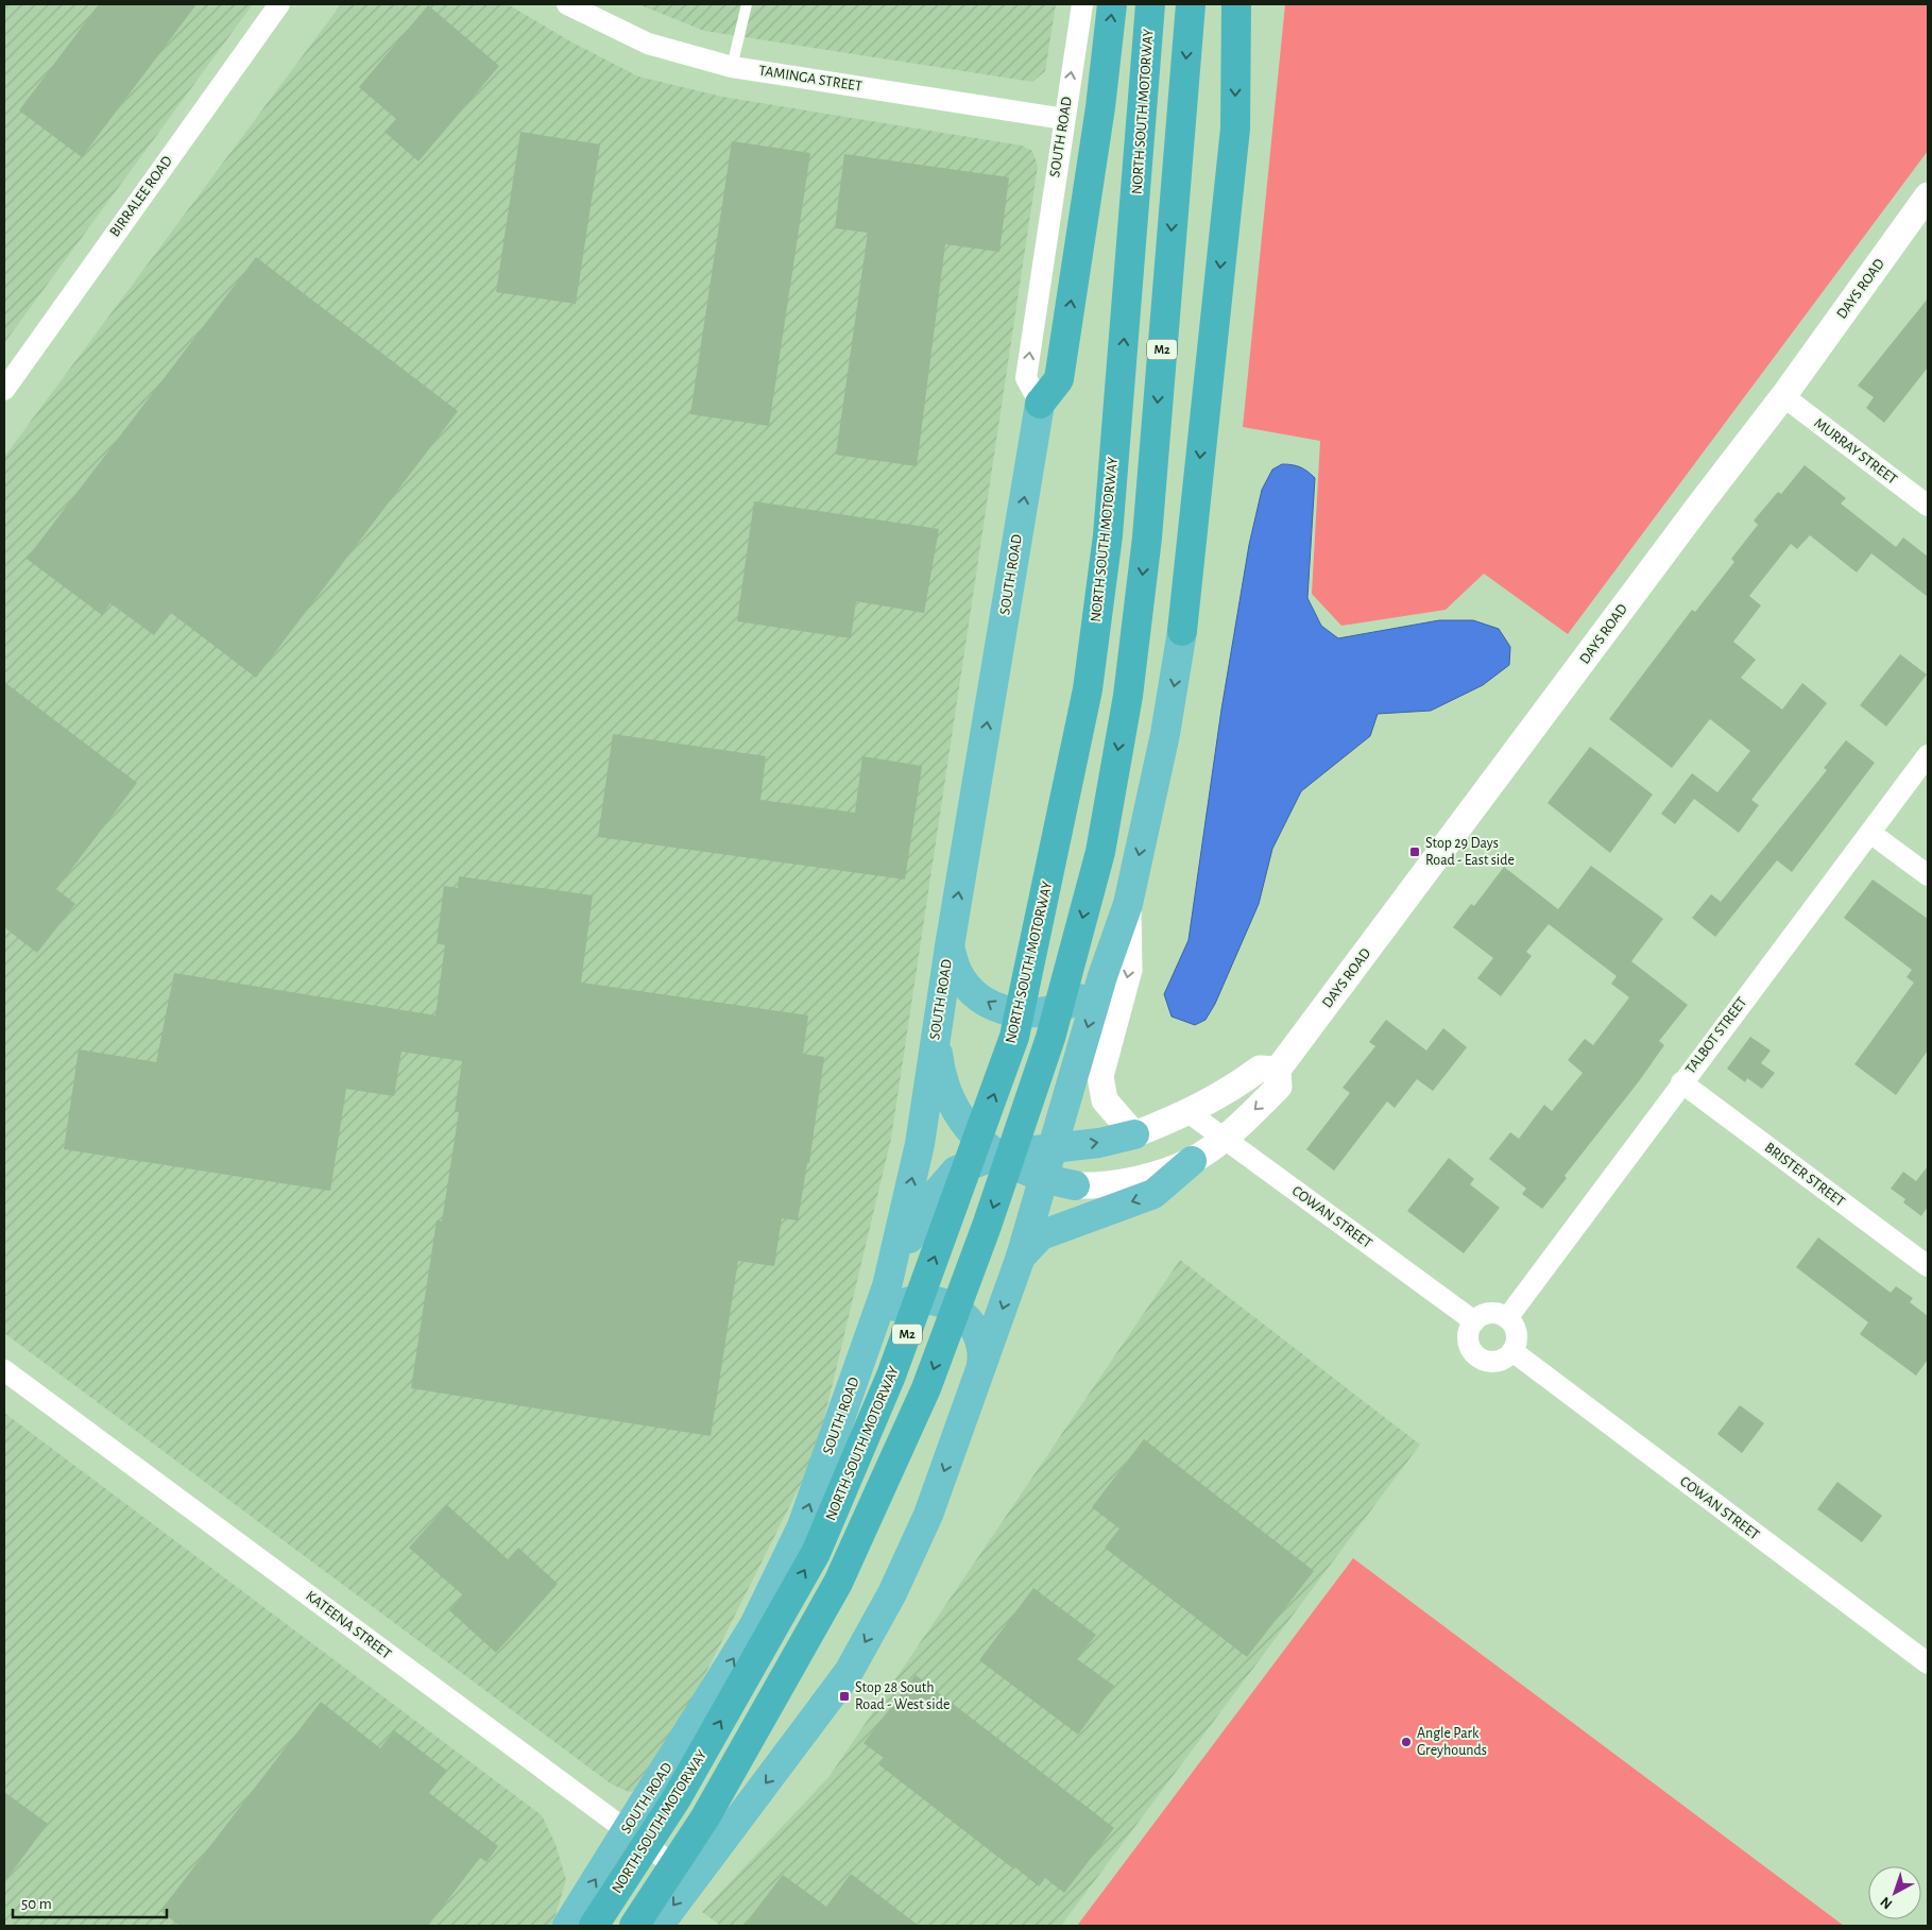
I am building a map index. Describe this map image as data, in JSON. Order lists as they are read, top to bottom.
{
  "streets": {
    "highway": ["NORTH SOUTH MOTORWAY", "SOUTH ROAD", "M2"],
    "street": [
      "TAMINGA STREET",
      "BIRRALEE ROAD",
      "DAYS ROAD",
      "MURRAY STREET",
      "TALBOT STREET",
      "BRISTER STREET",
      "COWAN STREET",
      "KATEENA STREET"
    ]
  },
  "crossings": [
    ["TAMINGA STREET", "SOUTH ROAD"],
    ["SOUTH ROAD", "KATEENA STREET"],
    ["DAYS ROAD", "MURRAY STREET"],
    ["DAYS ROAD", "COWAN STREET"],
    ["TALBOT STREET", "BRISTER STREET"],
    ["TALBOT STREET", "COWAN STREET"]
  ],
  "one_way": ["SOUTH ROAD"],
  "places": {
    "transit": ["Stop 29 Days Road - East side", "Stop 28 South Road - West side"],
    "other": ["Angle Park Greyhounds"]
  },
  "scale_bar": "50 m",
  "north": "bottom left"
}
